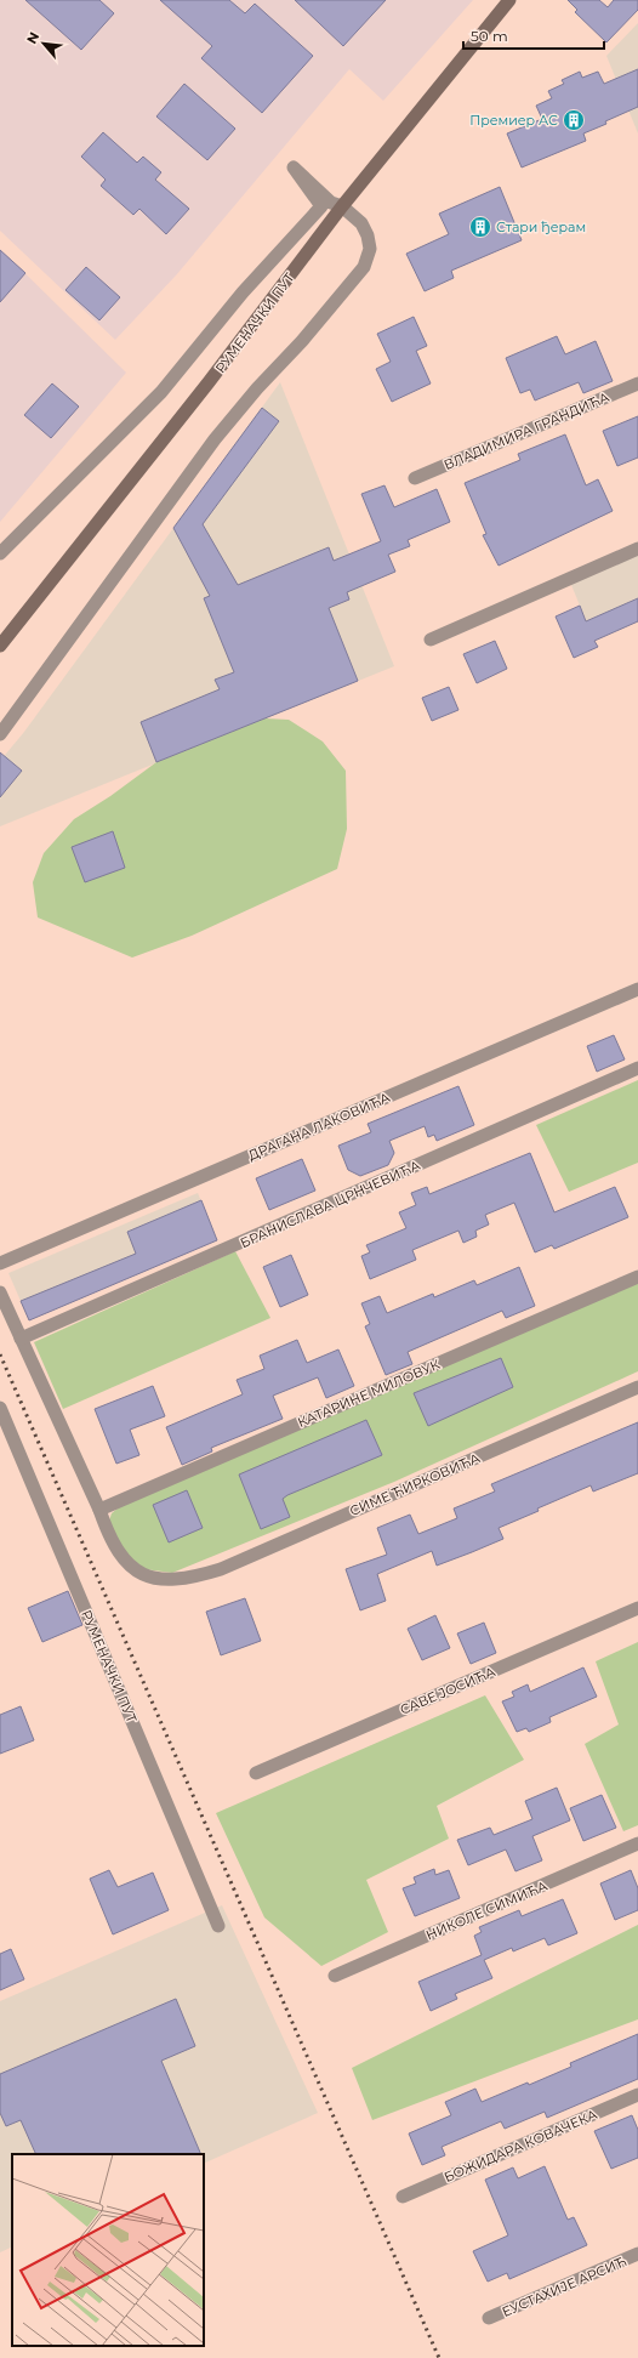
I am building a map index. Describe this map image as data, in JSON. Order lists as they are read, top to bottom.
{
  "streets": {
    "main road": ["РУМЕНАЧКИ ПУТ"],
    "street": [
      "ВЛАДИМИРА ГРАНДИЋА",
      "ДРАГАНА ЛАКОВИЋА",
      "БРАНИСЛАВА ЦРНЧЕВИЋА",
      "КАТАРИНЕ МИЛОВУК",
      "СИМЕ ЋИРКОВИЋА",
      "САВЕ ЈОСИЋА",
      "НИКОЛЕ СИМИЋА",
      "БОЖИДАРА КОВАЧЕКА",
      "ЕУСТАХИЈЕ АРСИЋ"
    ]
  },
  "crossings": [
    ["БРАНИСЛАВА ЦРНЧЕВИЋА", "СИМЕ ЋИРКОВИЋА"],
    ["КАТАРИНЕ МИЛОВУК", "СИМЕ ЋИРКОВИЋА"]
  ],
  "places": {
    "building": ["Премиер АС", "Стари ђерам"]
  },
  "scale_bar": "50 m",
  "north": "top left"
}
